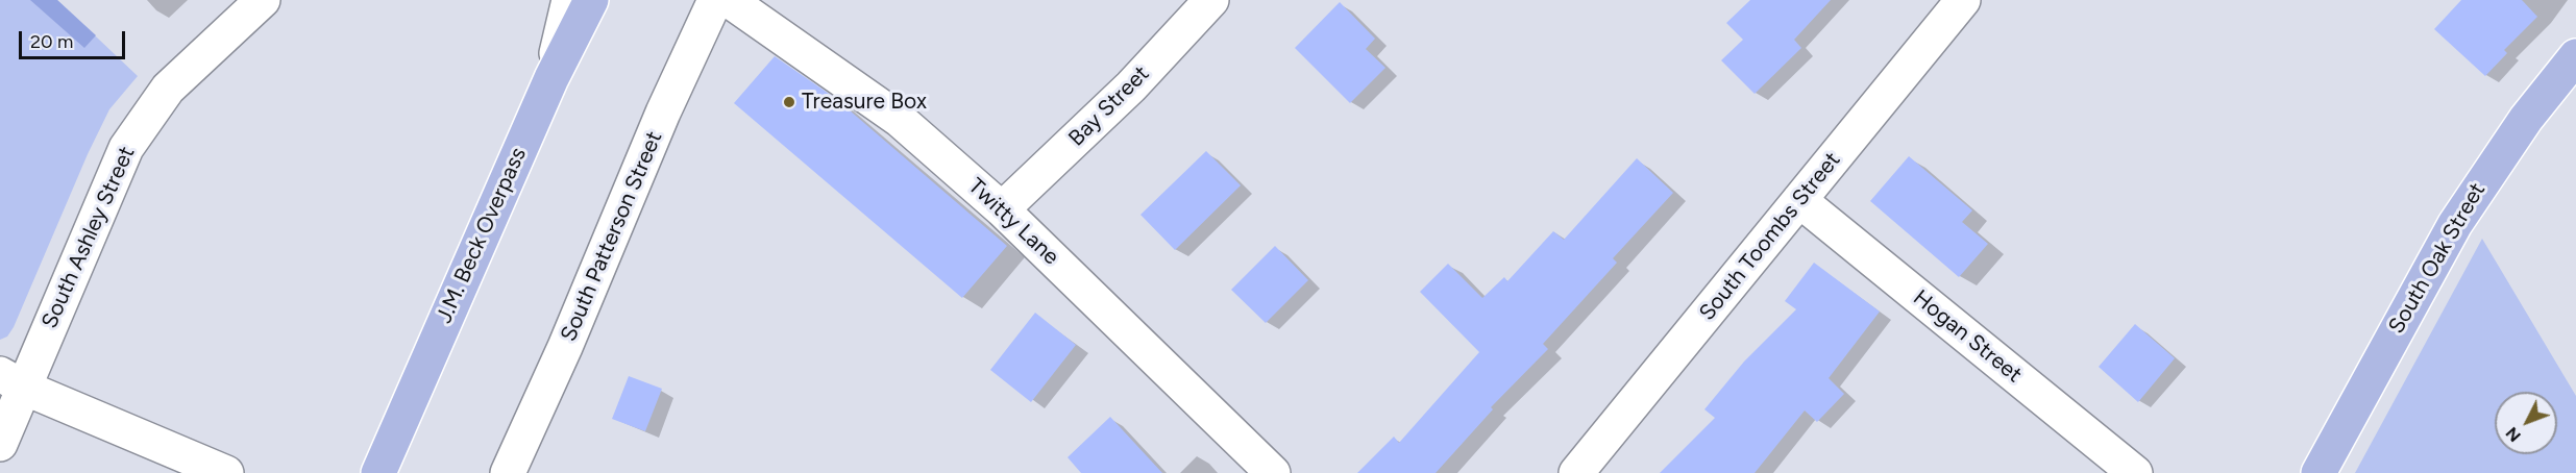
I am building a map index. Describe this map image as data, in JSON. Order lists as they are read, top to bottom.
{
  "streets": {
    "main road": ["J.M. Beck Overpass", "South Oak Street"],
    "street": [
      "Bay Street",
      "Twitty Lane",
      "South Patterson Street",
      "South Toombs Street",
      "South Ashley Street",
      "Hogan Street"
    ]
  },
  "crossings": [
    ["Bay Street", "Twitty Lane"],
    ["South Toombs Street", "Hogan Street"]
  ],
  "places": ["Treasure Box"],
  "scale_bar": "20 m",
  "north": "bottom left"
}
